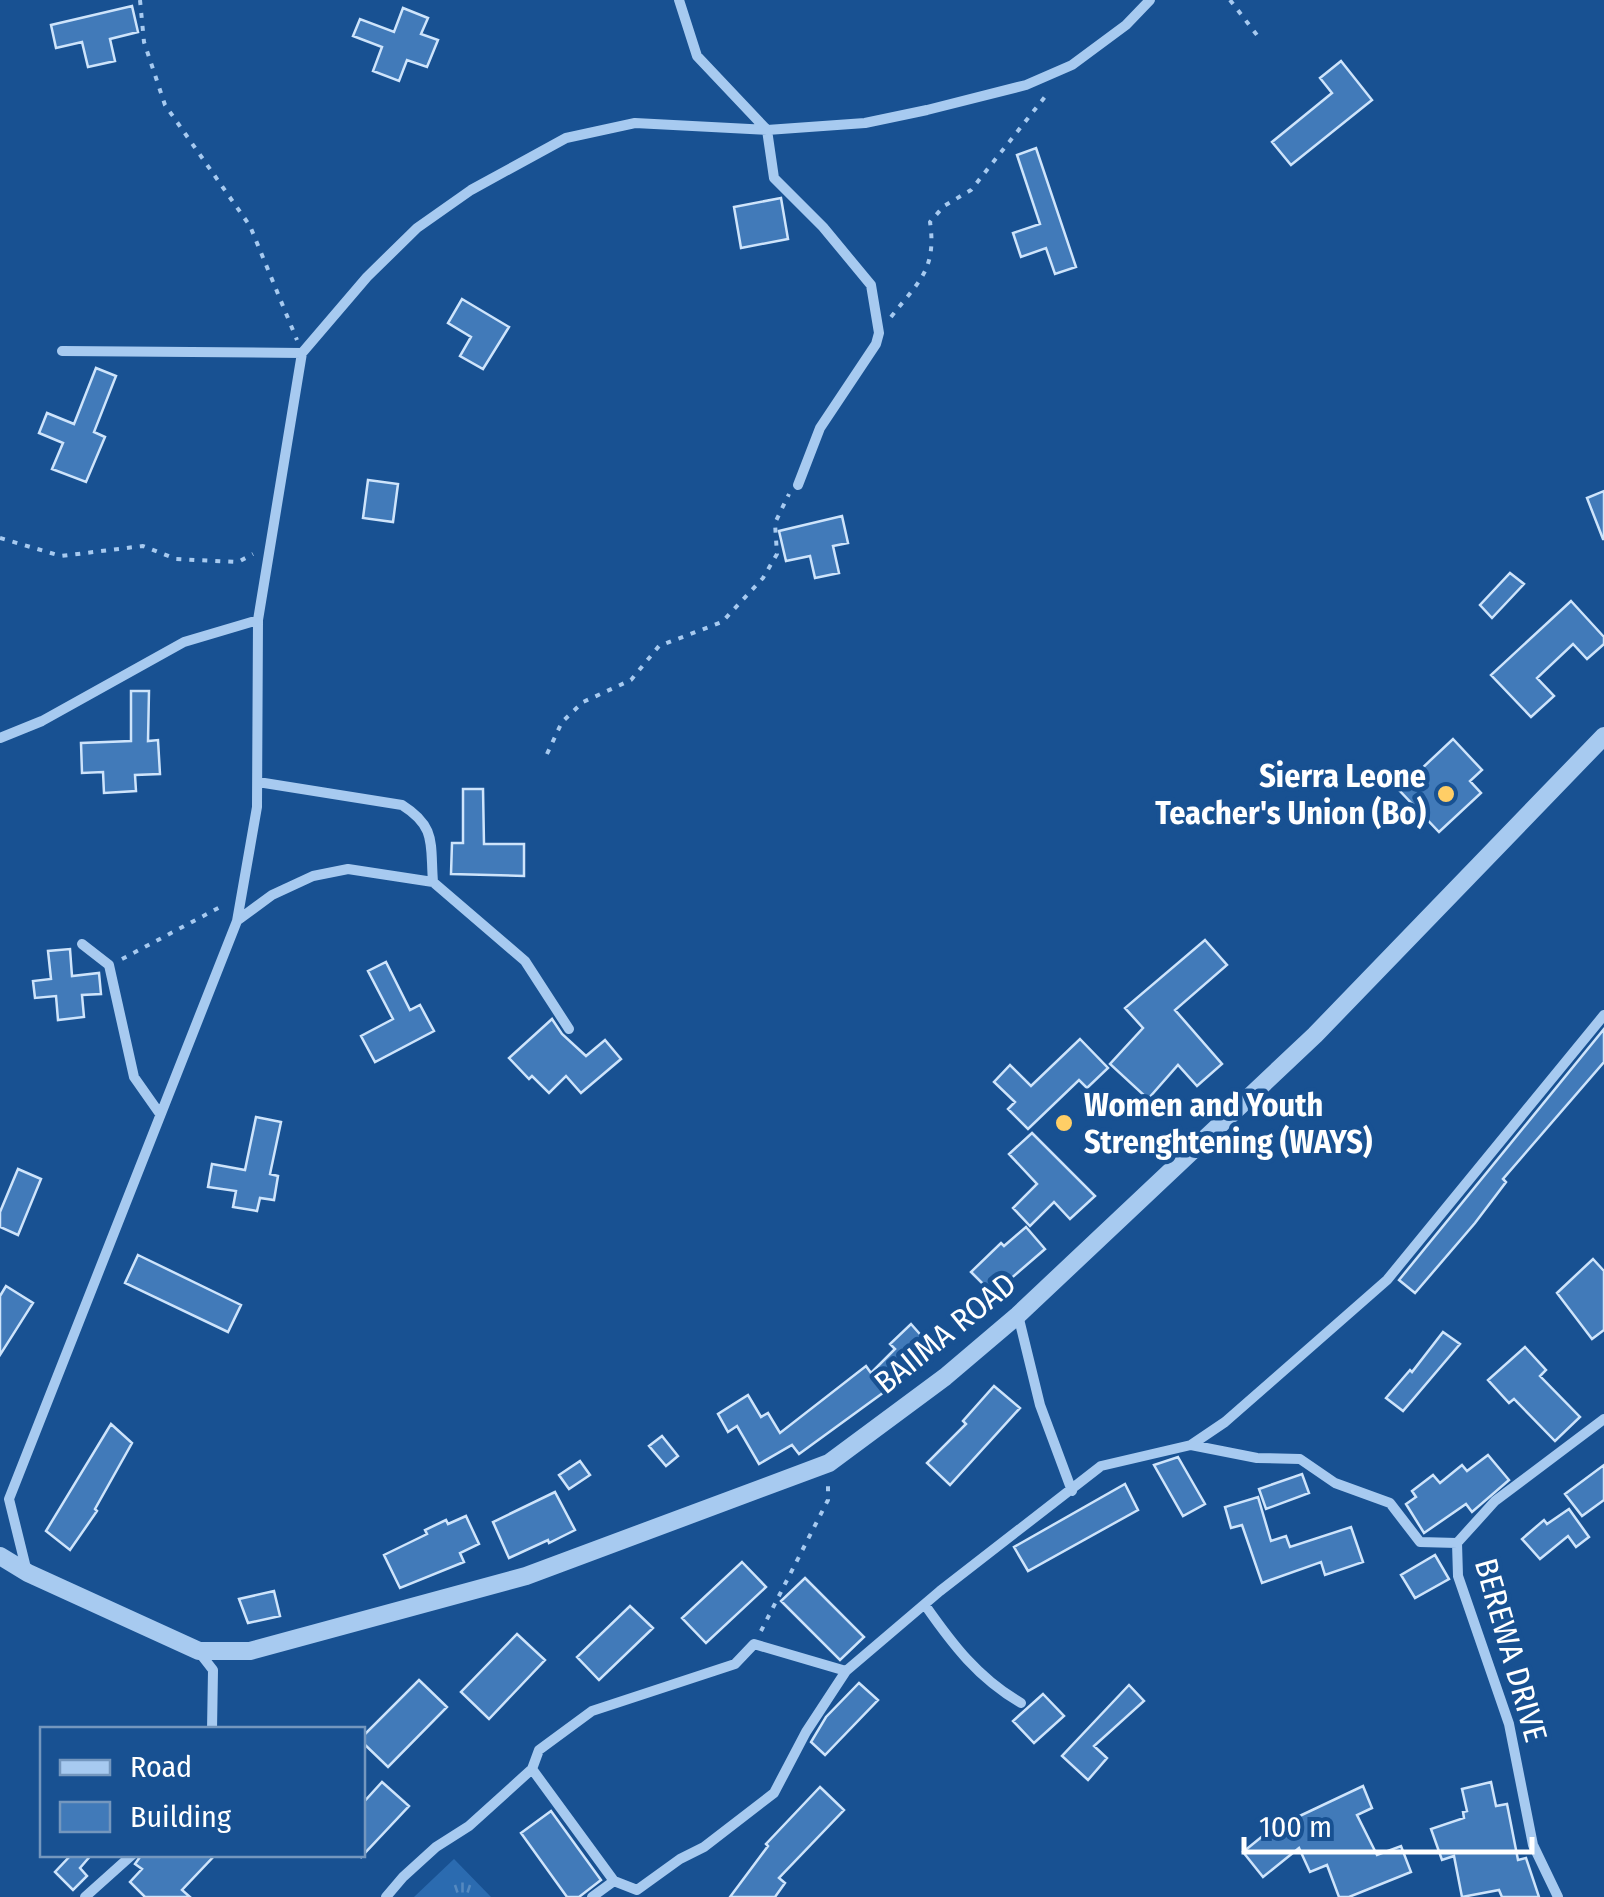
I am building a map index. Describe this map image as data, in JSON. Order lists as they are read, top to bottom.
{
  "streets": {
    "street": ["BAIIMA ROAD", "BEREWA DRIVE"]
  },
  "places": ["Sierra Leone Teacher's Union (Bo)", "Women and Youth Strenghtening (WAYS)"],
  "legend": ["Road", "Building"],
  "scale_bar": "100 m"
}
